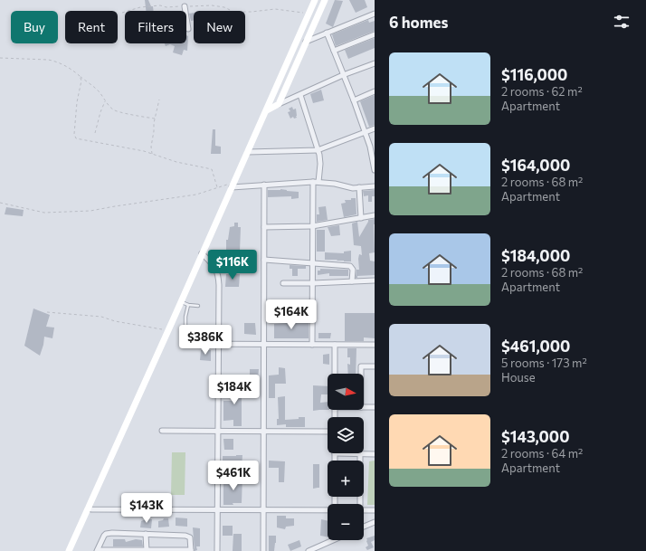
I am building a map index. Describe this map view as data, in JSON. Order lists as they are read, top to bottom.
{
  "north": "right",
  "page": {
    "heading": "6 homes",
    "chip": [
      "Buy",
      "Rent",
      "Filters",
      "New"
    ],
    "list": [
      {
        "name": "$116,000",
        "note": "2 rooms · 62 m² · Apartment"
      },
      {
        "name": "$164,000",
        "note": "2 rooms · 68 m² · Apartment"
      },
      {
        "name": "$184,000",
        "note": "2 rooms · 68 m² · Apartment"
      },
      {
        "name": "$461,000",
        "note": "5 rooms · 173 m² · House"
      },
      {
        "name": "$143,000",
        "note": "2 rooms · 64 m² · Apartment"
      }
    ],
    "price": [
      "$116K",
      "$164K",
      "$386K",
      "$184K",
      "$461K",
      "$143K"
    ],
    "map_buttons": ["+", "−"]
  }
}
